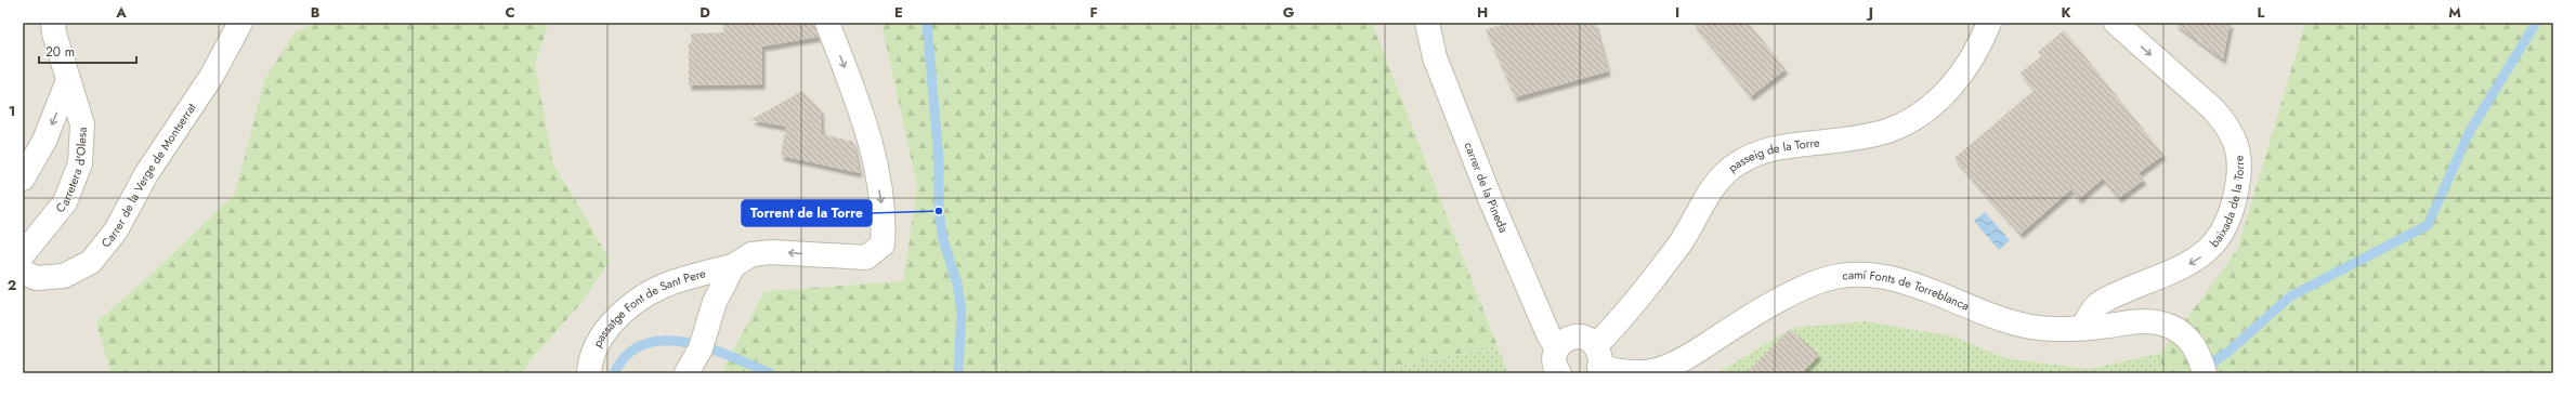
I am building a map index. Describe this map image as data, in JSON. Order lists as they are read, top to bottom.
{
  "streets": {
    "street": [
      "passeig de la Torre",
      "Carretera d'Olesa",
      "Carrer de la Verge de Montserrat",
      "carrer de la Pineda",
      "baixada de la Torre",
      "camí Fonts de Torreblanca",
      "passatge Font de Sant Pere"
    ]
  },
  "crossings": [
    ["passeig de la Torre", "camí Fonts de Torreblanca"],
    ["carrer de la Pineda", "camí Fonts de Torreblanca"],
    ["baixada de la Torre", "camí Fonts de Torreblanca"]
  ],
  "places": ["Torrent de la Torre"],
  "scale_bar": "20 m",
  "grid": {
    "columns": [
      "A",
      "B",
      "C",
      "D",
      "E",
      "F",
      "G",
      "H",
      "I",
      "J",
      "K",
      "L",
      "M"
    ],
    "rows": ["1", "2"]
  }
}
